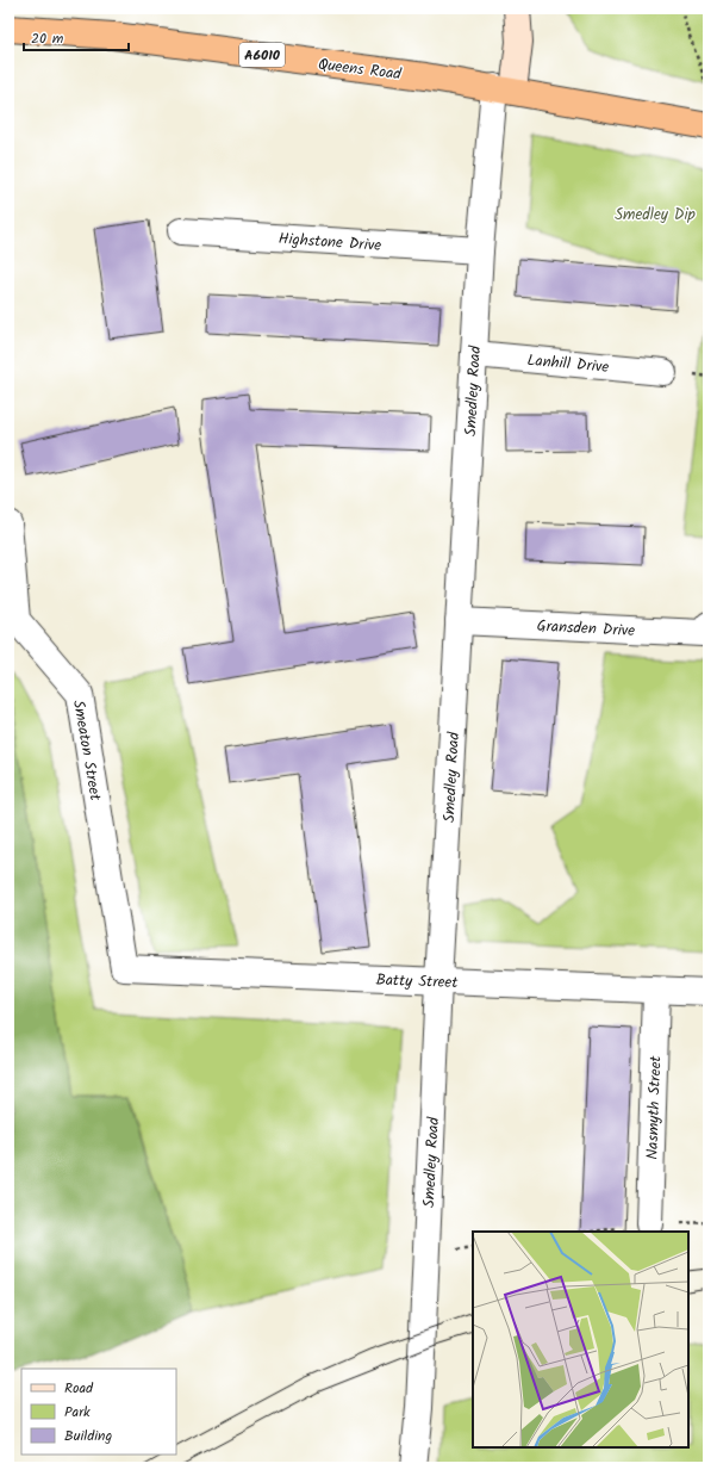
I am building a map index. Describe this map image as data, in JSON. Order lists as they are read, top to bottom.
{
  "streets": {
    "highway": ["A6010", "Queens Road"],
    "street": [
      "Highstone Drive",
      "Lanhill Drive",
      "Smedley Road",
      "Gransden Drive",
      "Smeaton Street",
      "Batty Street",
      "Nasmyth Street"
    ]
  },
  "crossings": [
    ["Queens Road", "Smedley Road"],
    ["Highstone Drive", "Smedley Road"],
    ["Lanhill Drive", "Smedley Road"],
    ["Smedley Road", "Gransden Drive"],
    ["Smedley Road", "Batty Street"],
    ["Smeaton Street", "Batty Street"],
    ["Batty Street", "Nasmyth Street"]
  ],
  "parks": ["Smedley Dip"],
  "legend": ["Road", "Park", "Building"],
  "scale_bar": "20 m"
}
